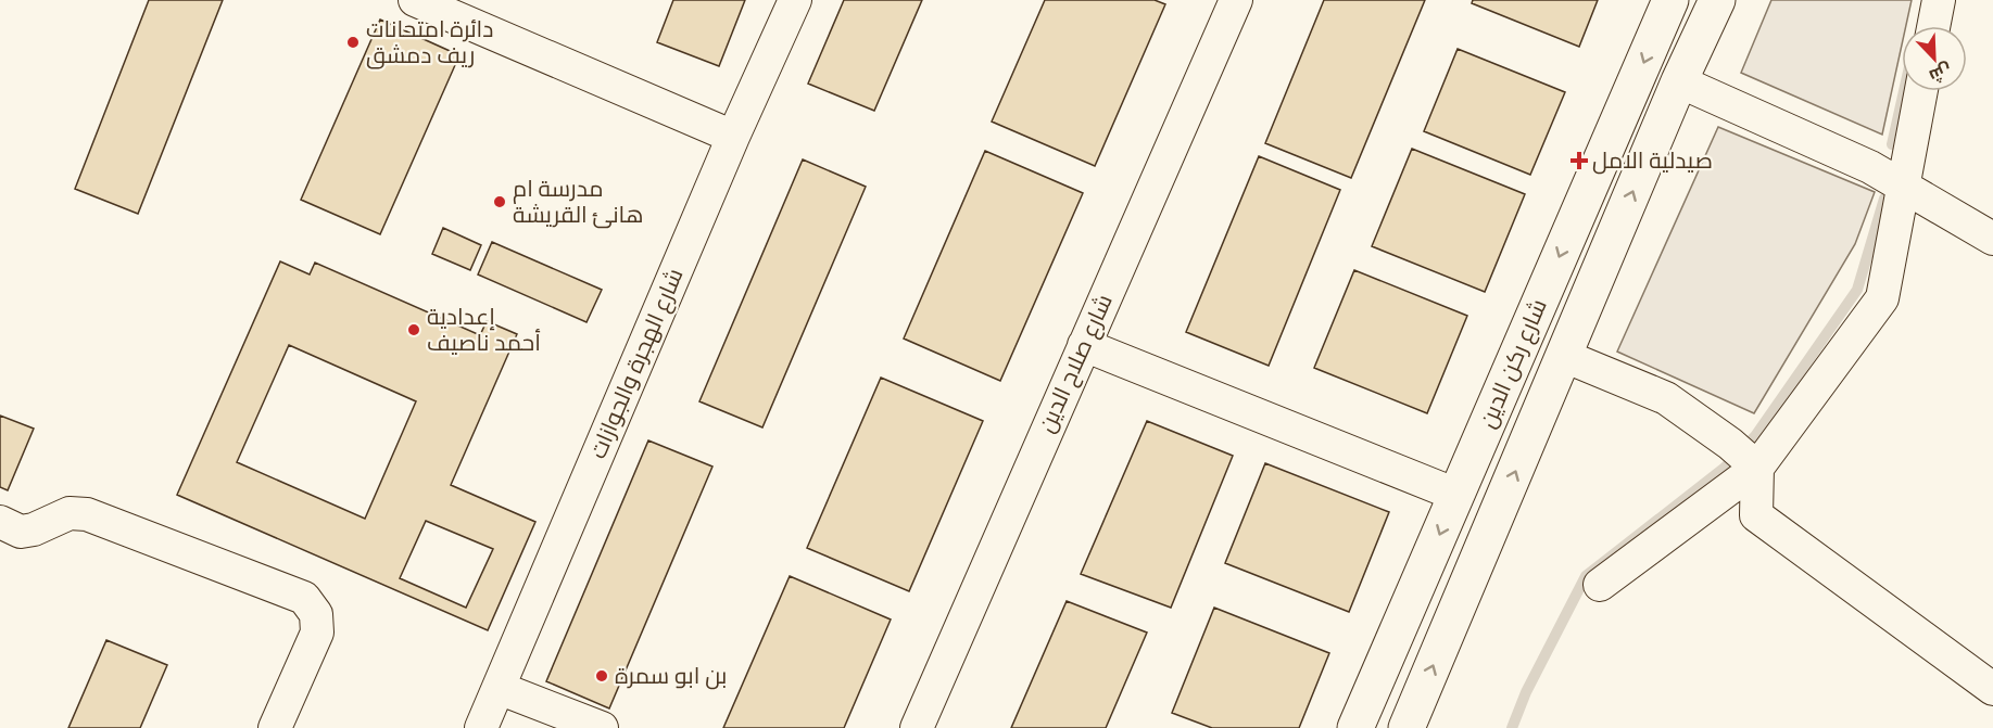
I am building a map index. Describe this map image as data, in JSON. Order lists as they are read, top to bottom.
{
  "streets": {
    "main road": ["شارع ركن الدين"],
    "street": ["شارع الهجرة والجوازات", "شارع صلاح الدين"]
  },
  "places": {
    "other": [
      "دائرة امتحانات ريف دمشق",
      "مدرسة ام هانئ القريشة",
      "إعدادية أحمد ناصيف",
      "بن ابو سمرة"
    ],
    "health": ["صيدلية الامل"]
  },
  "north": "bottom right"
}
